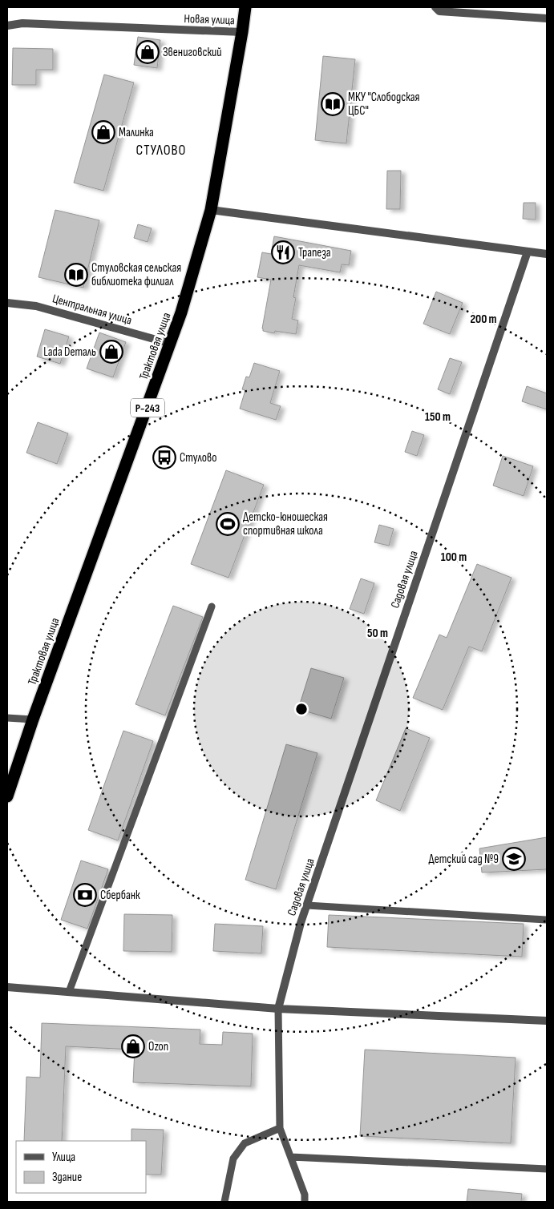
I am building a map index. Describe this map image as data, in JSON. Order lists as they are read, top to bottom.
{
  "streets": {
    "highway": ["Трактовая улица", "Р-243"],
    "street": ["Новая улица", "Центральная улица", "Садовая улица"]
  },
  "crossings": [
    ["Новая улица", "Трактовая улица"],
    ["Центральная улица", "Трактовая улица"]
  ],
  "districts": ["СТУЛОВО"],
  "places": {
    "shop": [
      "Звениговский",
      "Малинка",
      "Lada Dеталь",
      "Ozon"
    ],
    "library": ["МКУ \"Слободская ЦБС\"", "Стуловская сельская библиотека филиал"],
    "restaurant": ["Трапеза"],
    "bus stop": ["Стулово"],
    "sports": ["Детско-юношеская спортивная школа"],
    "school or university": ["Детский сад №9"],
    "bank": ["Сбербанк"]
  },
  "legend": ["Улица", "Здание"],
  "rings": [
    "200 m",
    "150 m",
    "100 m",
    "50 m"
  ]
}
